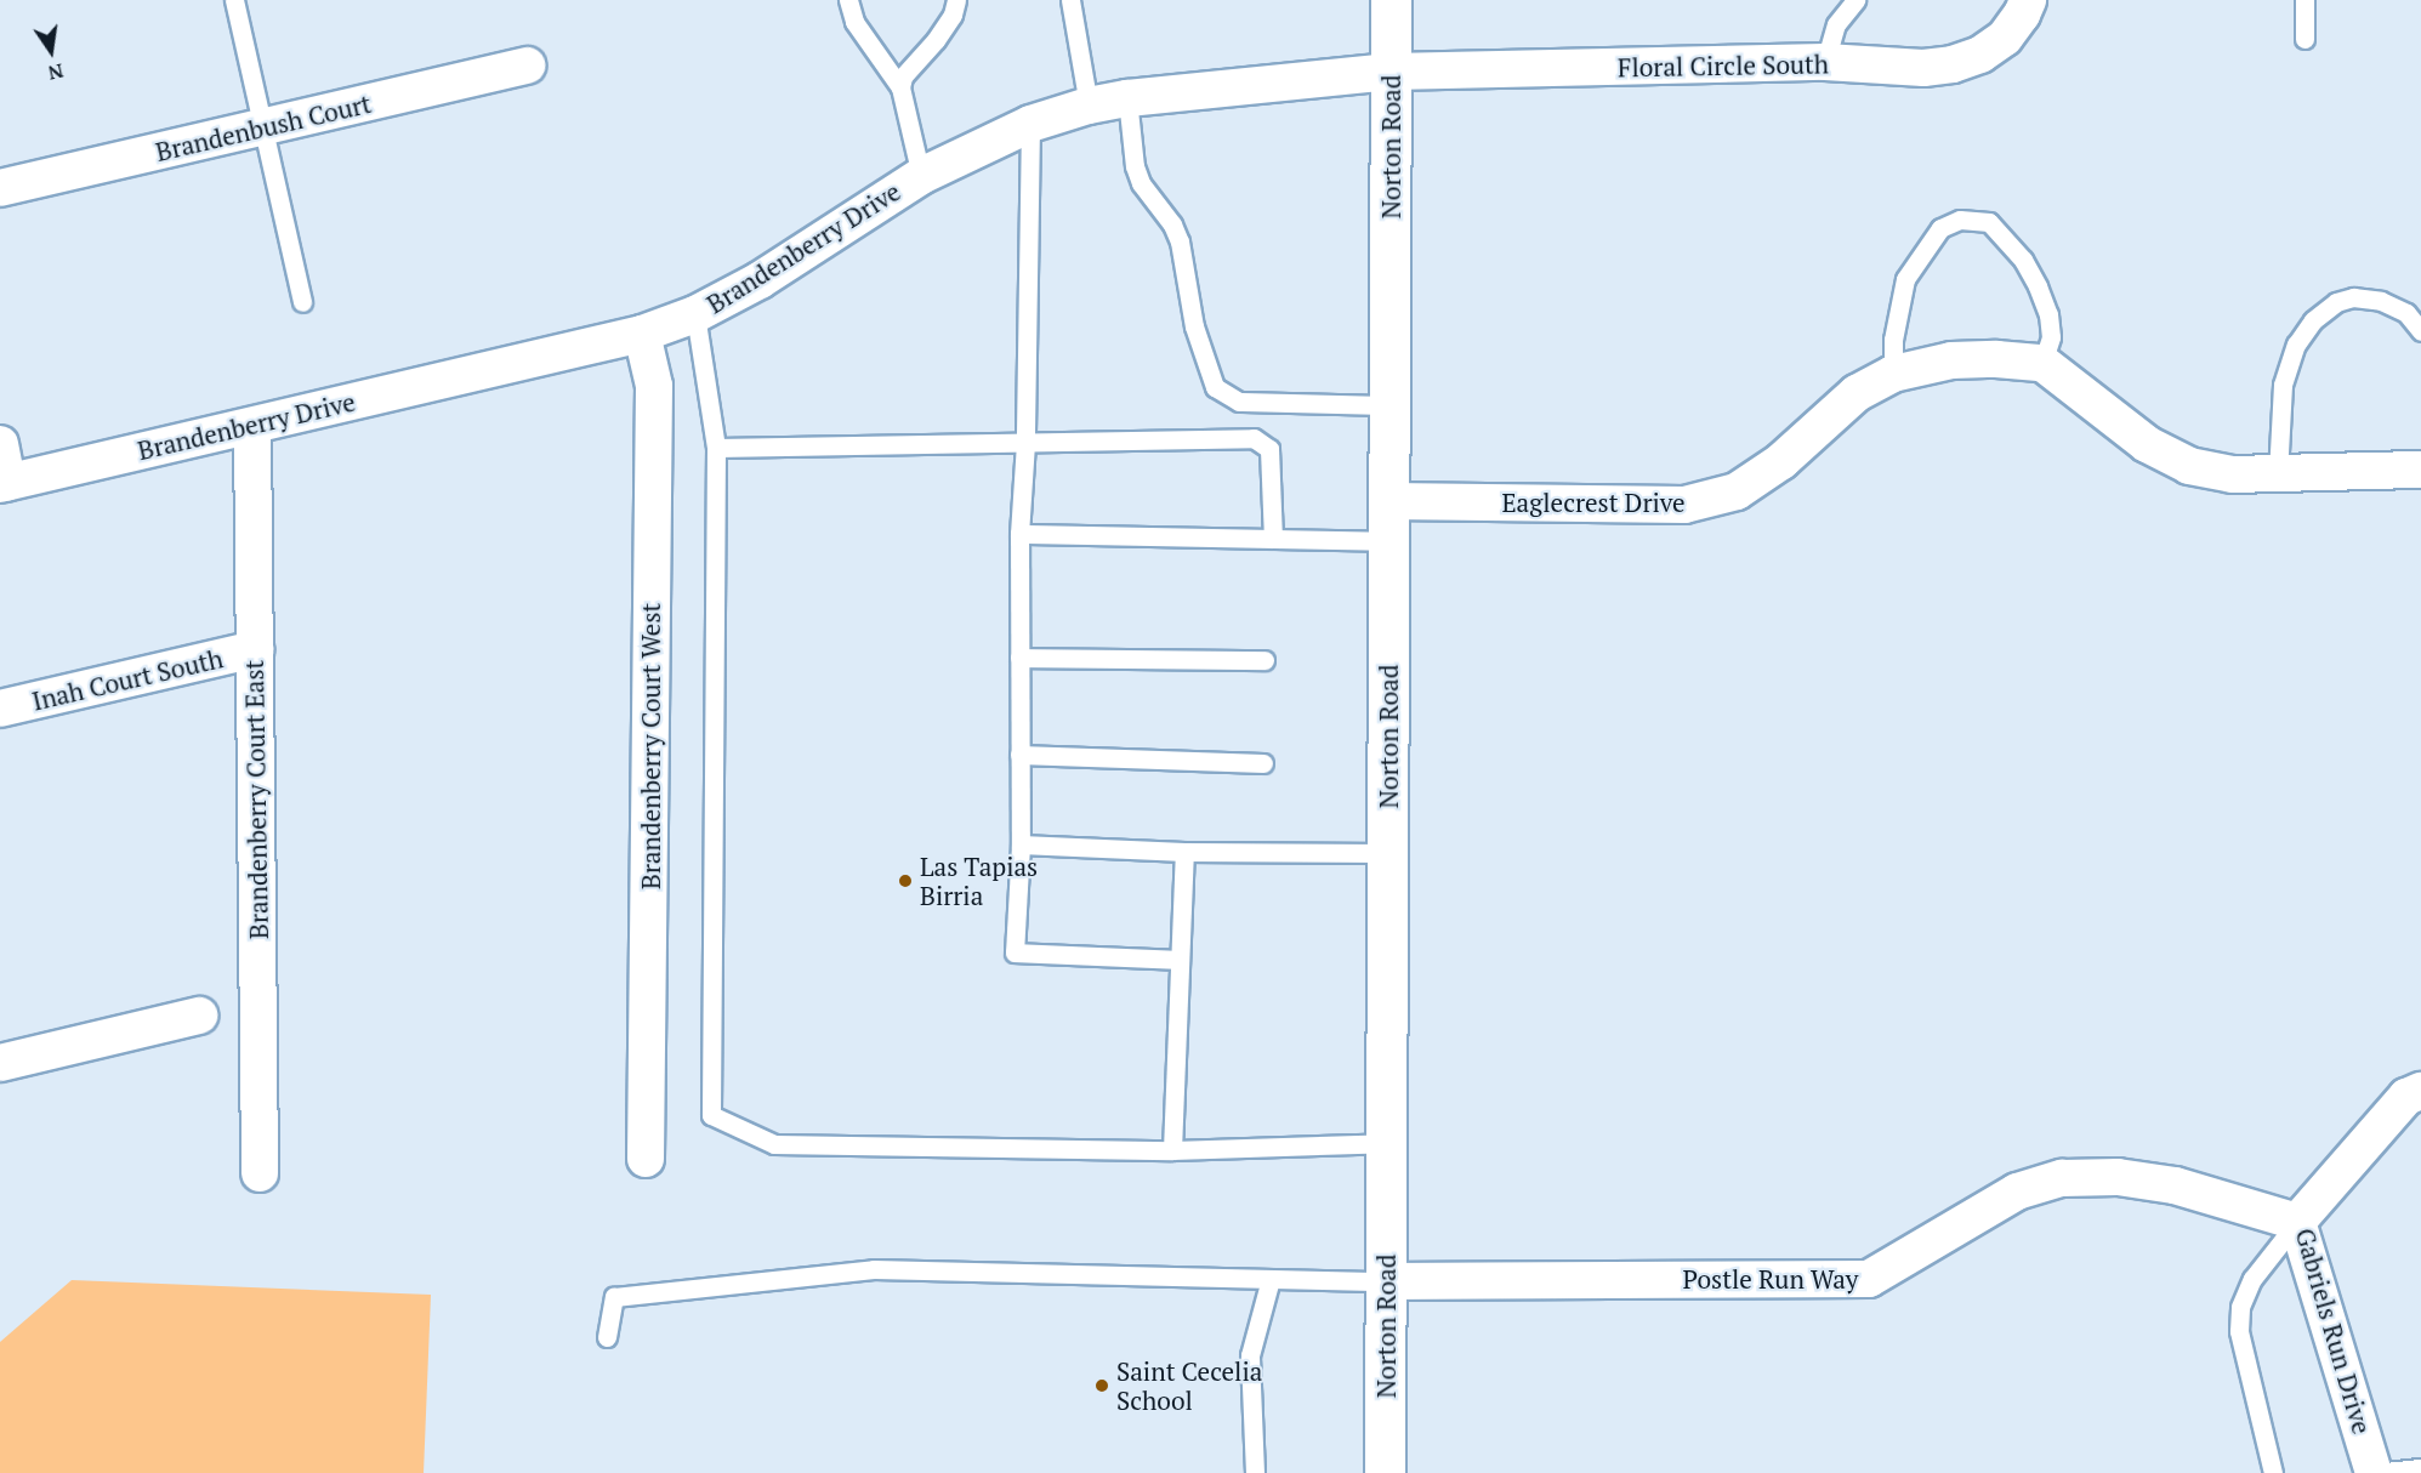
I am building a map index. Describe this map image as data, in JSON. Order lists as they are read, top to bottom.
{
  "streets": {
    "main road": ["Norton Road"],
    "street": [
      "Floral Circle South",
      "Brandenbush Court",
      "Brandenberry Drive",
      "Eaglecrest Drive",
      "Inah Court South",
      "Brandenberry Court West",
      "Brandenberry Court East",
      "Postle Run Way",
      "Gabriels Run Drive"
    ]
  },
  "crossings": [
    ["Floral Circle South", "Norton Road"],
    ["Floral Circle South", "Brandenberry Drive"],
    ["Norton Road", "Brandenberry Drive"],
    ["Norton Road", "Eaglecrest Drive"],
    ["Norton Road", "Postle Run Way"],
    ["Brandenberry Drive", "Brandenberry Court West"],
    ["Brandenberry Drive", "Brandenberry Court East"],
    ["Inah Court South", "Brandenberry Court East"],
    ["Postle Run Way", "Gabriels Run Drive"]
  ],
  "places": ["Las Tapias Birria", "Saint Cecelia School"],
  "north": "bottom"
}
